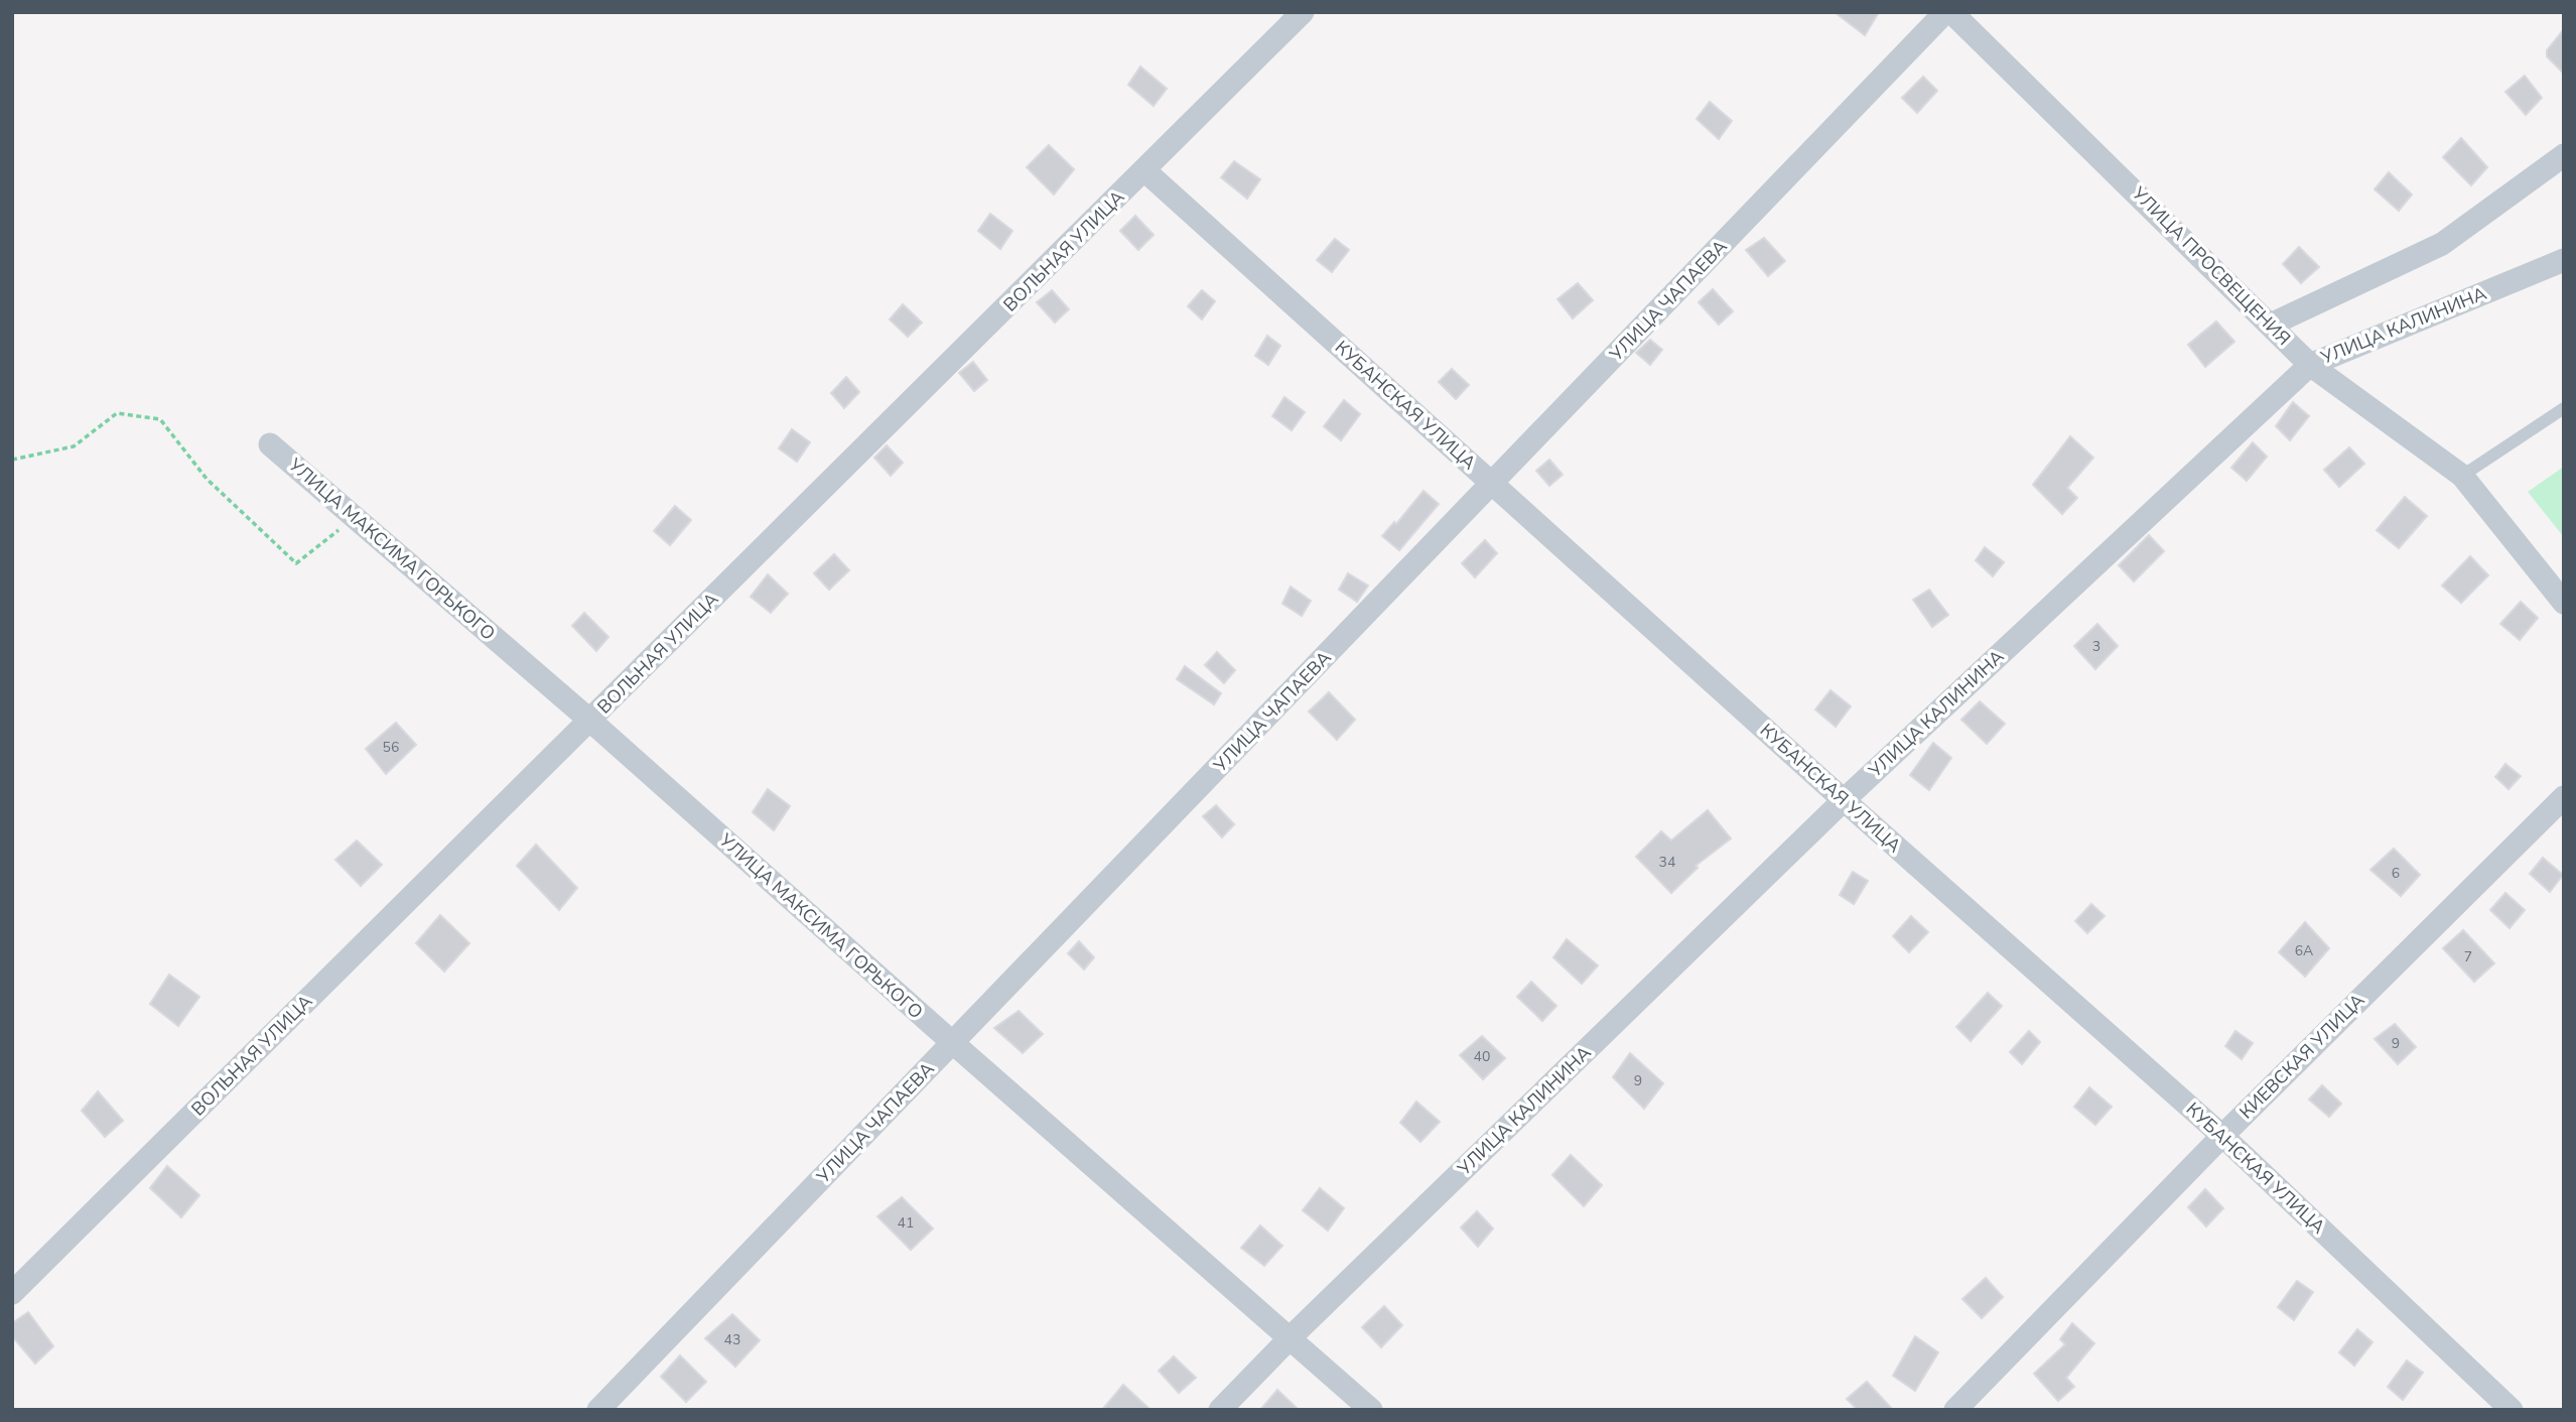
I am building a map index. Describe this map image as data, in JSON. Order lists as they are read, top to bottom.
{
  "streets": {
    "street": [
      "ВОЛЬНАЯ УЛИЦА",
      "УЛИЦА ПРОСВЕЩЕНИЯ",
      "УЛИЦА ЧАПАЕВА",
      "УЛИЦА КАЛИНИНА",
      "КУБАНСКАЯ УЛИЦА",
      "УЛИЦА МАКСИМА ГОРЬКОГО",
      "КИЕВСКАЯ УЛИЦА"
    ]
  },
  "crossings": [
    ["ВОЛЬНАЯ УЛИЦА", "КУБАНСКАЯ УЛИЦА"],
    ["ВОЛЬНАЯ УЛИЦА", "УЛИЦА МАКСИМА ГОРЬКОГО"],
    ["УЛИЦА ПРОСВЕЩЕНИЯ", "УЛИЦА КАЛИНИНА"],
    ["УЛИЦА ЧАПАЕВА", "КУБАНСКАЯ УЛИЦА"],
    ["УЛИЦА ЧАПАЕВА", "УЛИЦА МАКСИМА ГОРЬКОГО"],
    ["УЛИЦА КАЛИНИНА", "КУБАНСКАЯ УЛИЦА"],
    ["УЛИЦА КАЛИНИНА", "УЛИЦА МАКСИМА ГОРЬКОГО"],
    ["КУБАНСКАЯ УЛИЦА", "КИЕВСКАЯ УЛИЦА"]
  ],
  "house_numbers": [
    "3",
    "56",
    "34",
    "6",
    "6А",
    "7",
    "9",
    "40",
    "9",
    "41",
    "43"
  ]
}
